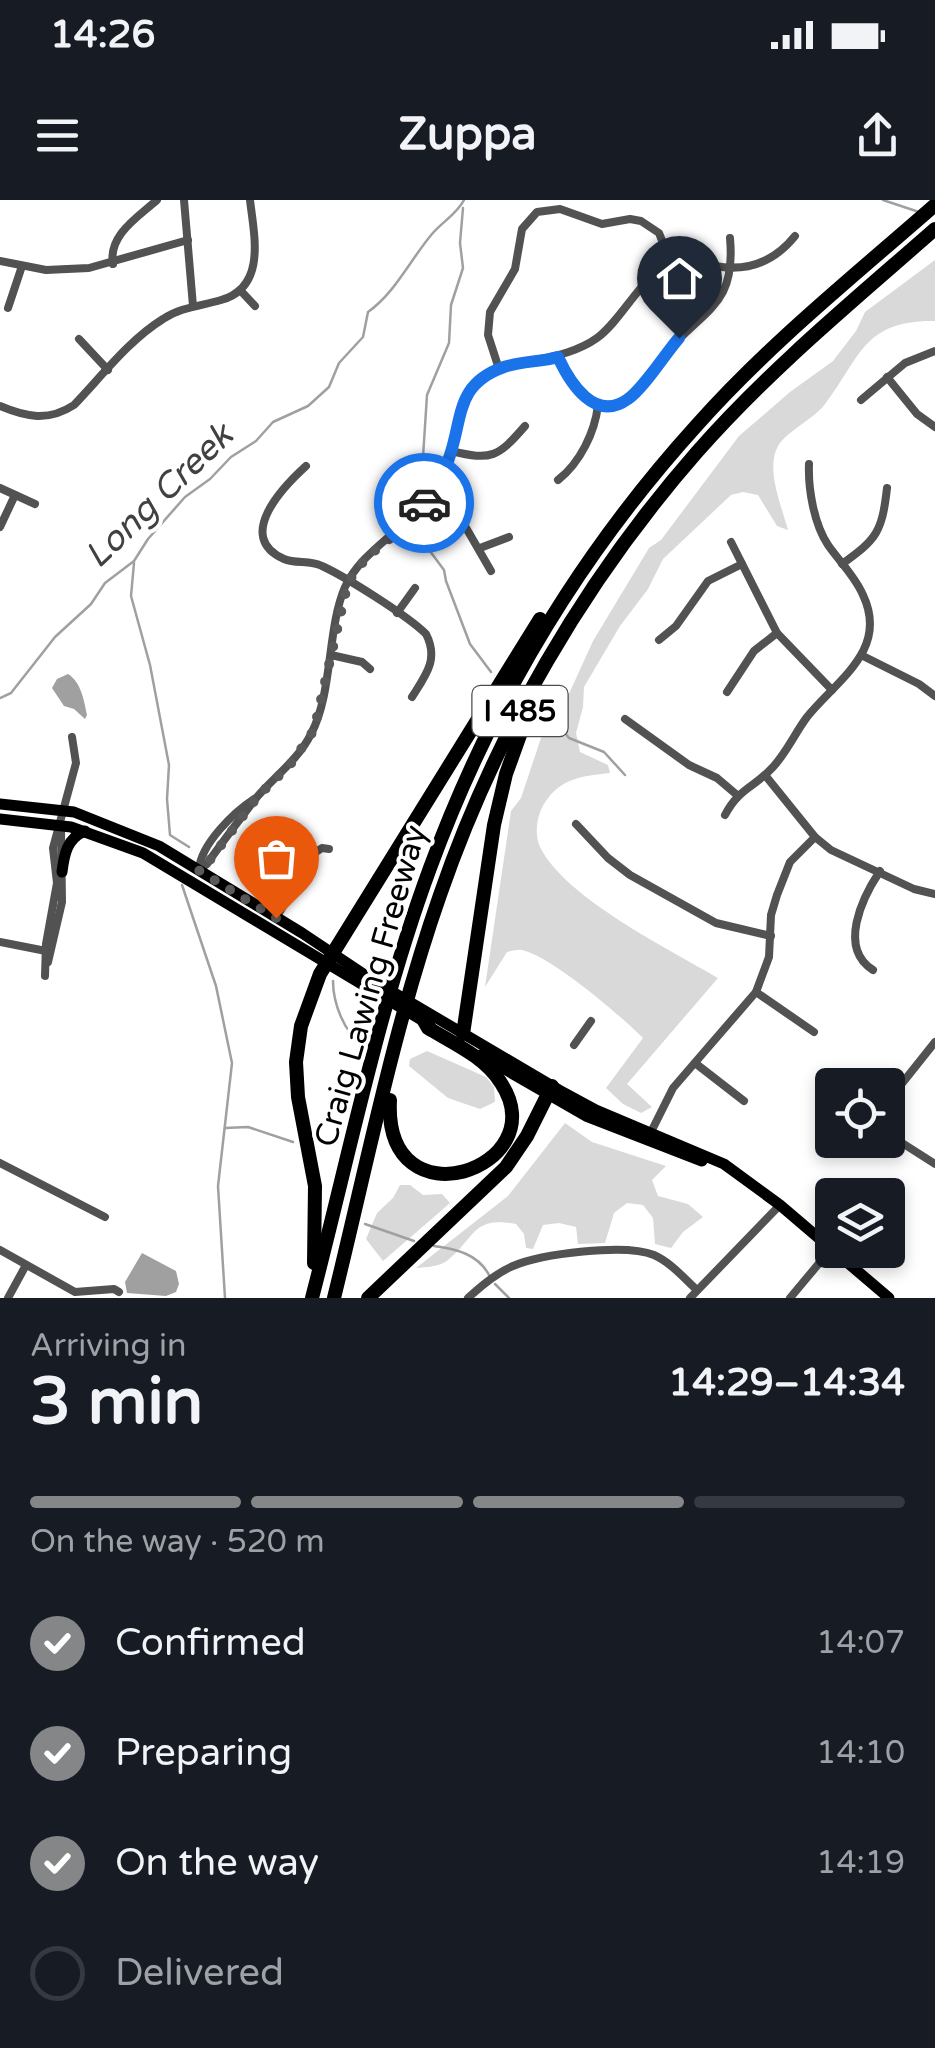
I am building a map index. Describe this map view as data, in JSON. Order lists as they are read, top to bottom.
{
  "streets": {
    "highway": ["I 485", "Craig Lawing Freeway"]
  },
  "water": ["Long Creek"],
  "page": {
    "status": "14:26",
    "header": "Zuppa",
    "heading": ["3 min", "Arriving in", "14:29–14:34"],
    "bar": "On the way · 520 m",
    "list": [
      ["Confirmed", "14:07"],
      ["Preparing", "14:10"],
      ["On the way", "14:19"],
      "Delivered"
    ]
  }
}
